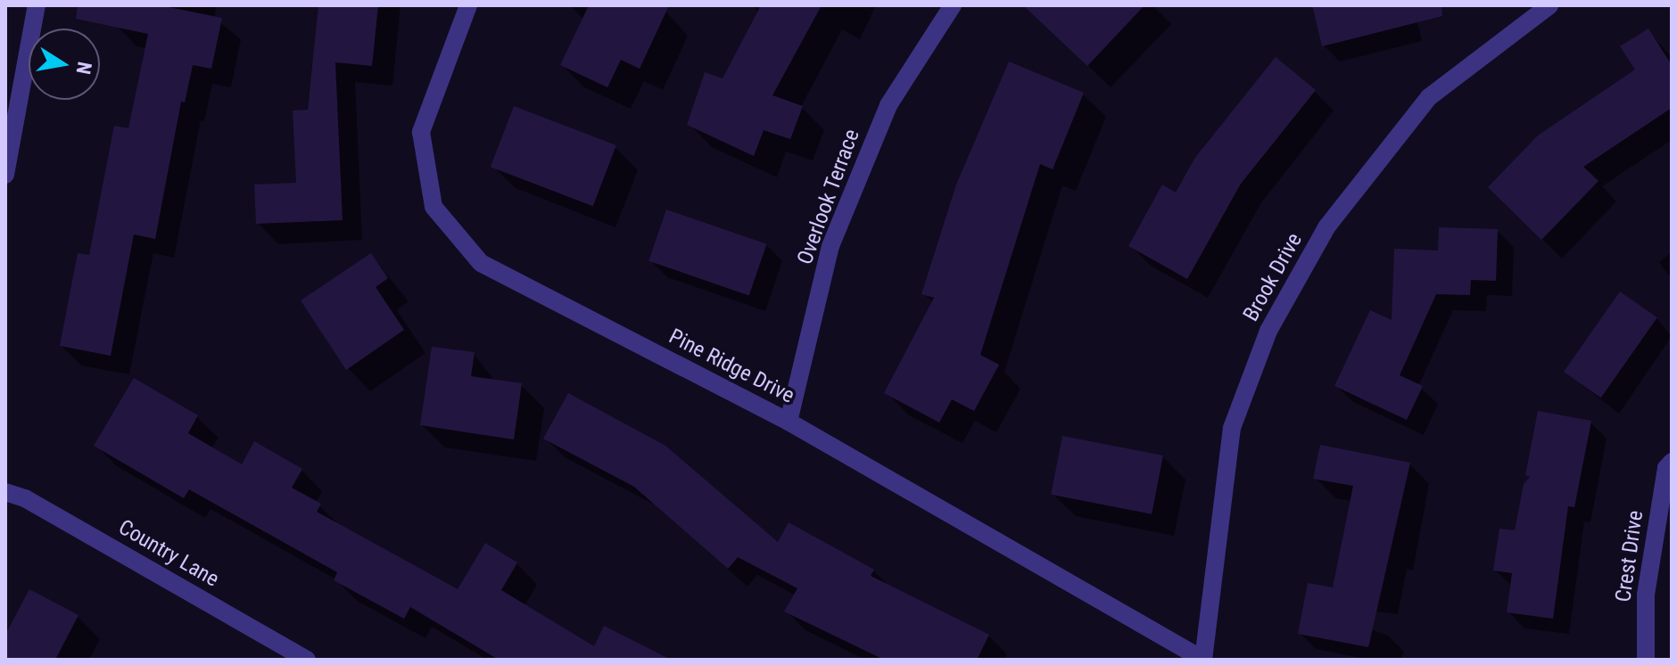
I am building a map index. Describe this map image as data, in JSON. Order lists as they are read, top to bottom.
{
  "streets": {
    "street": [
      "Overlook Terrace",
      "Brook Drive",
      "Pine Ridge Drive",
      "Country Lane",
      "Crest Drive"
    ]
  },
  "crossings": [
    ["Overlook Terrace", "Pine Ridge Drive"],
    ["Brook Drive", "Pine Ridge Drive"]
  ],
  "north": "right"
}
